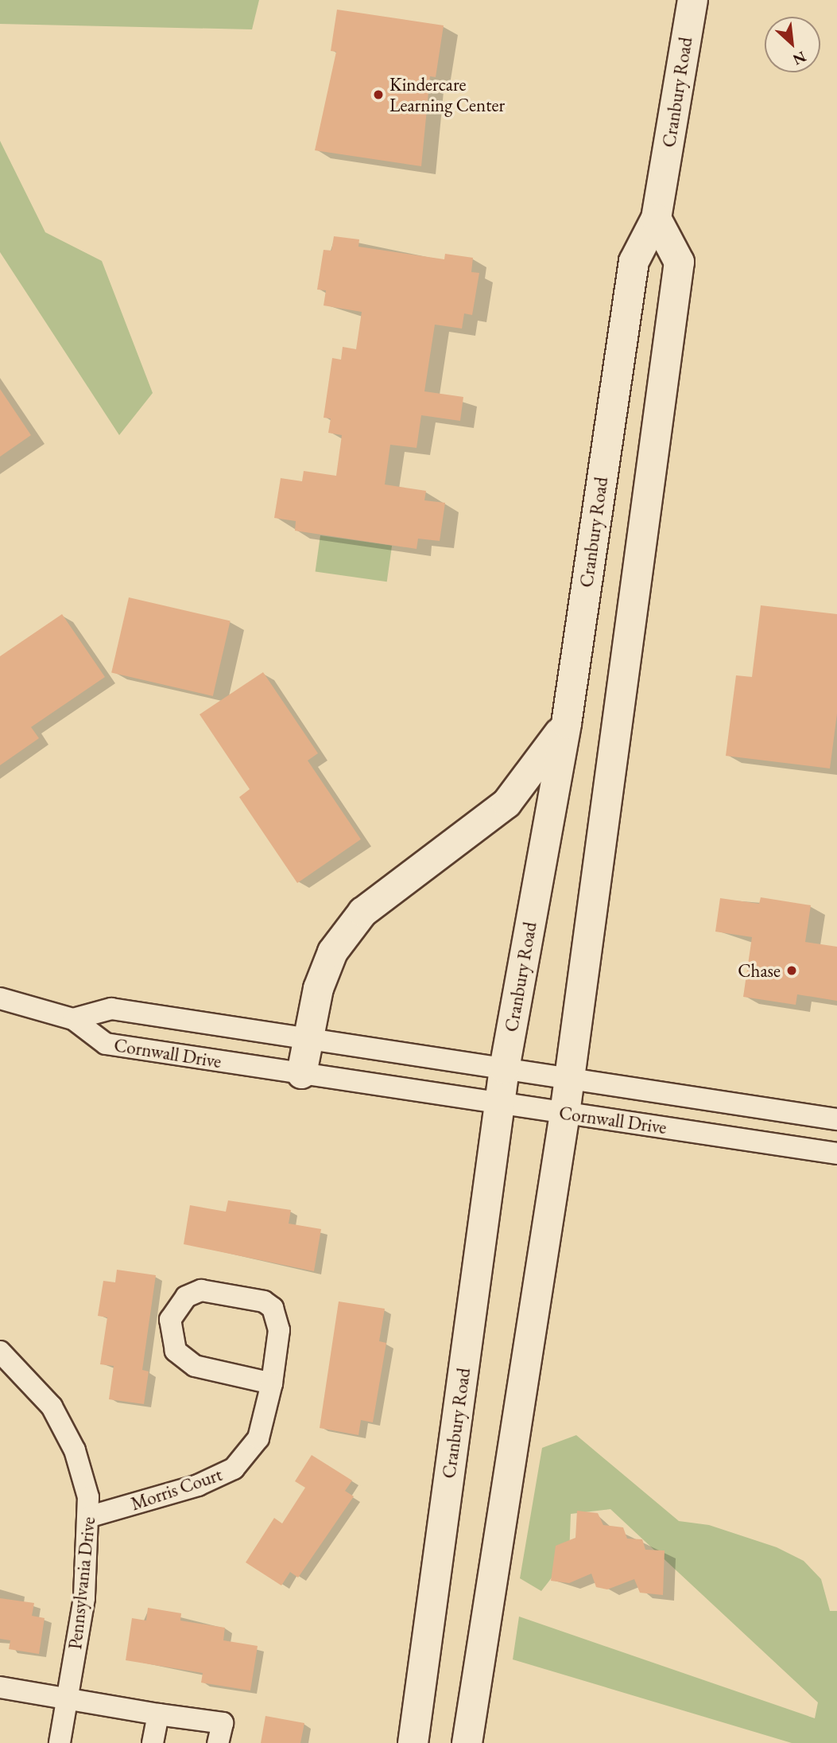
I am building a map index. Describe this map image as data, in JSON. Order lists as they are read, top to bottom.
{
  "streets": {
    "main road": ["Cranbury Road"],
    "street": ["Cornwall Drive", "Morris Court", "Pennsylvania Drive"]
  },
  "crossings": [
    ["Cranbury Road", "Cornwall Drive"],
    ["Morris Court", "Pennsylvania Drive"]
  ],
  "places": ["Kindercare Learning Center", "Chase"],
  "north": "bottom right"
}
